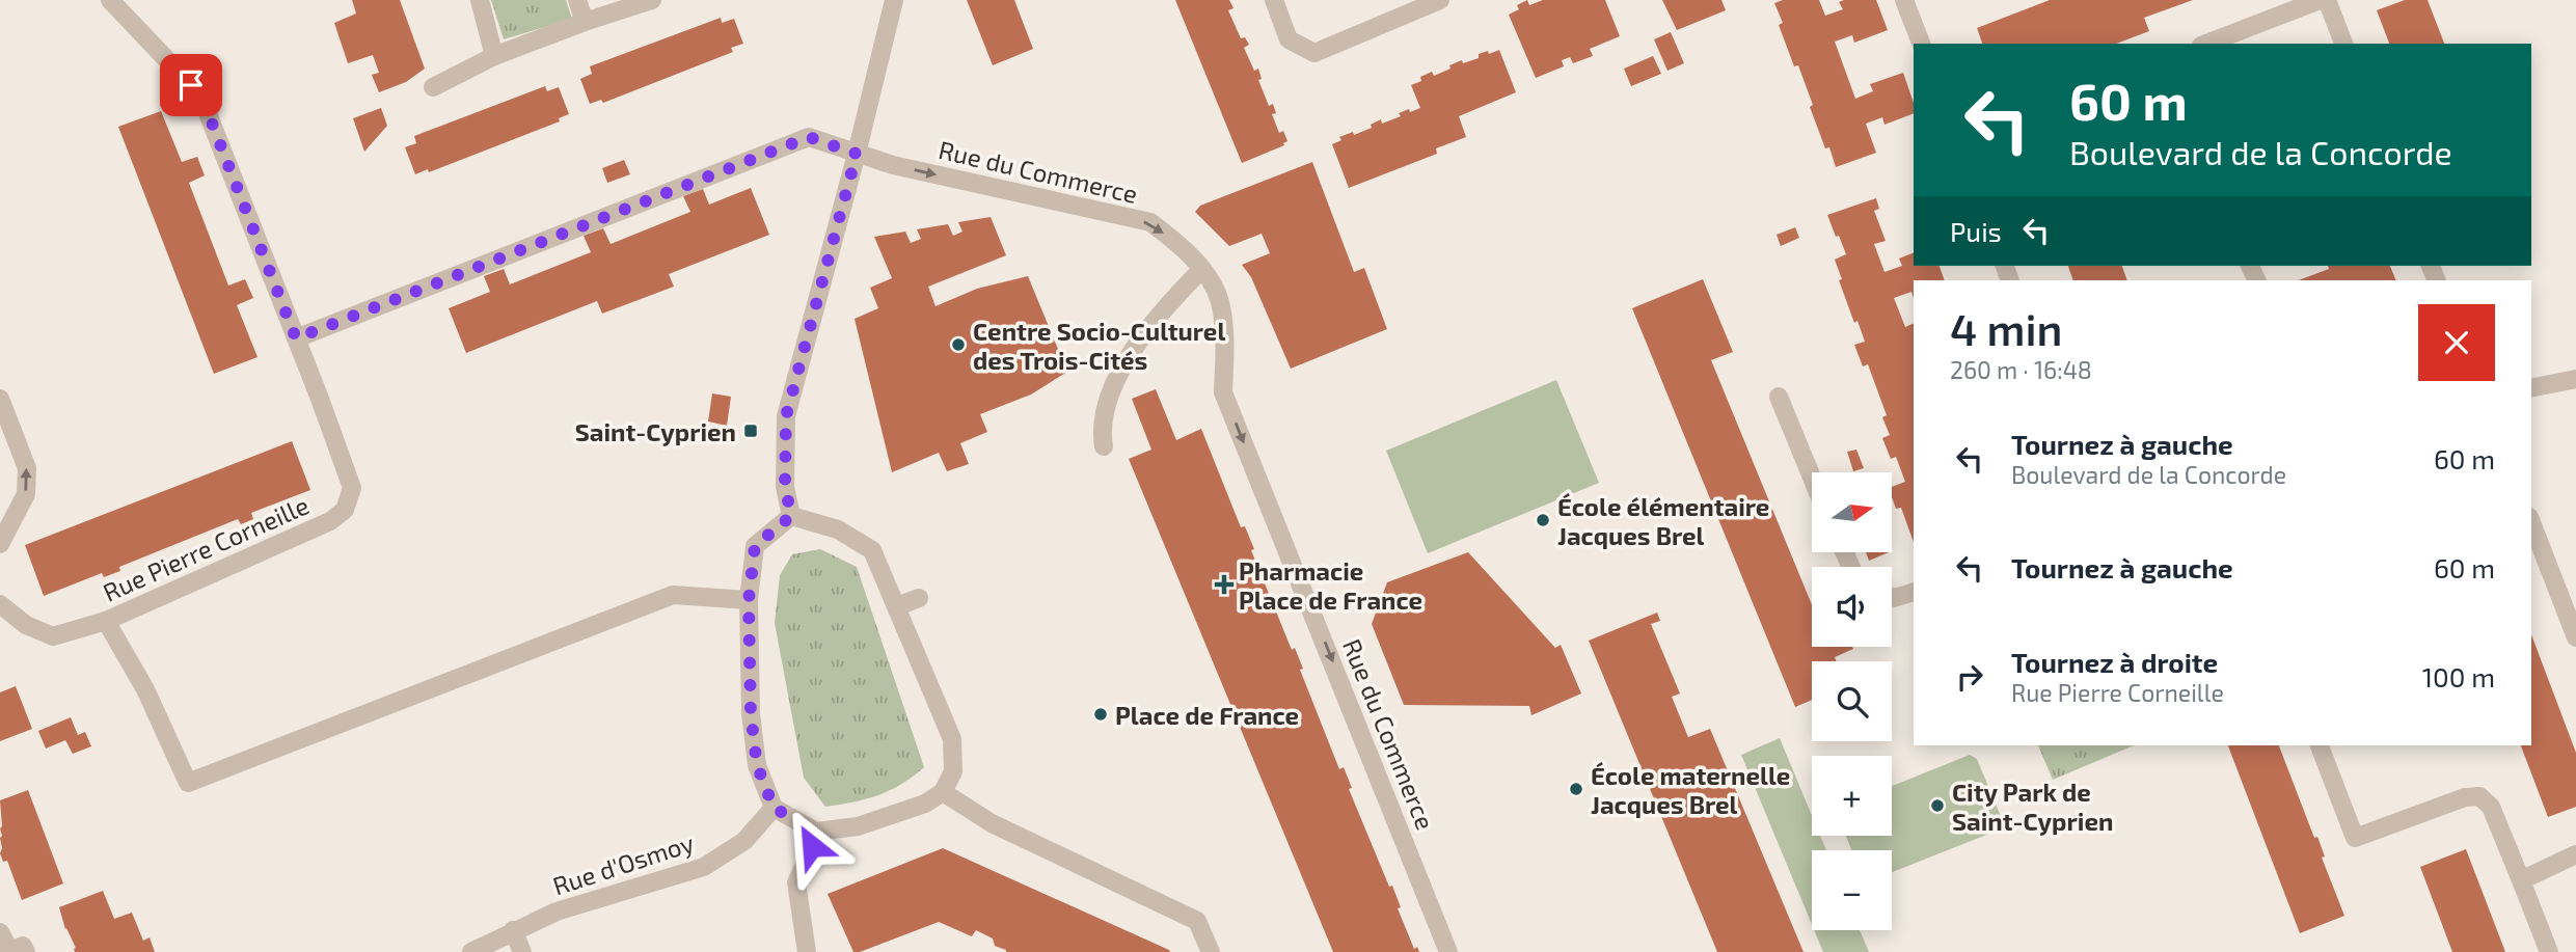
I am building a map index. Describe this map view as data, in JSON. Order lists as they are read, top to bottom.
{
  "streets": {
    "street": ["Rue du Commerce", "Rue Pierre Corneille", "Rue d'Osmoy"]
  },
  "crossings": [
    ["Rue du Commerce", "Rue Pierre Corneille"]
  ],
  "one_way": ["Rue du Commerce"],
  "places": {
    "other": [
      "Centre Socio-Culturel des Trois-Cités",
      "École élémentaire Jacques Brel",
      "Place de France",
      "École maternelle Jacques Brel",
      "City Park de Saint-Cyprien"
    ],
    "transit": ["Saint-Cyprien"],
    "health": ["Pharmacie Place de France"]
  },
  "north": "right",
  "page": {
    "turn": ["60 m", "Boulevard de la Concorde"],
    "then": "Puis",
    "heading": ["4 min", "260 m · 16:48"],
    "list": [
      {
        "name": "Tournez à gauche",
        "note": "Boulevard de la Concorde",
        "value": "60 m"
      },
      {
        "name": "Tournez à gauche",
        "value": "60 m"
      },
      {
        "name": "Tournez à droite",
        "note": "Rue Pierre Corneille",
        "value": "100 m"
      }
    ],
    "map_buttons": ["+", "−"]
  }
}
